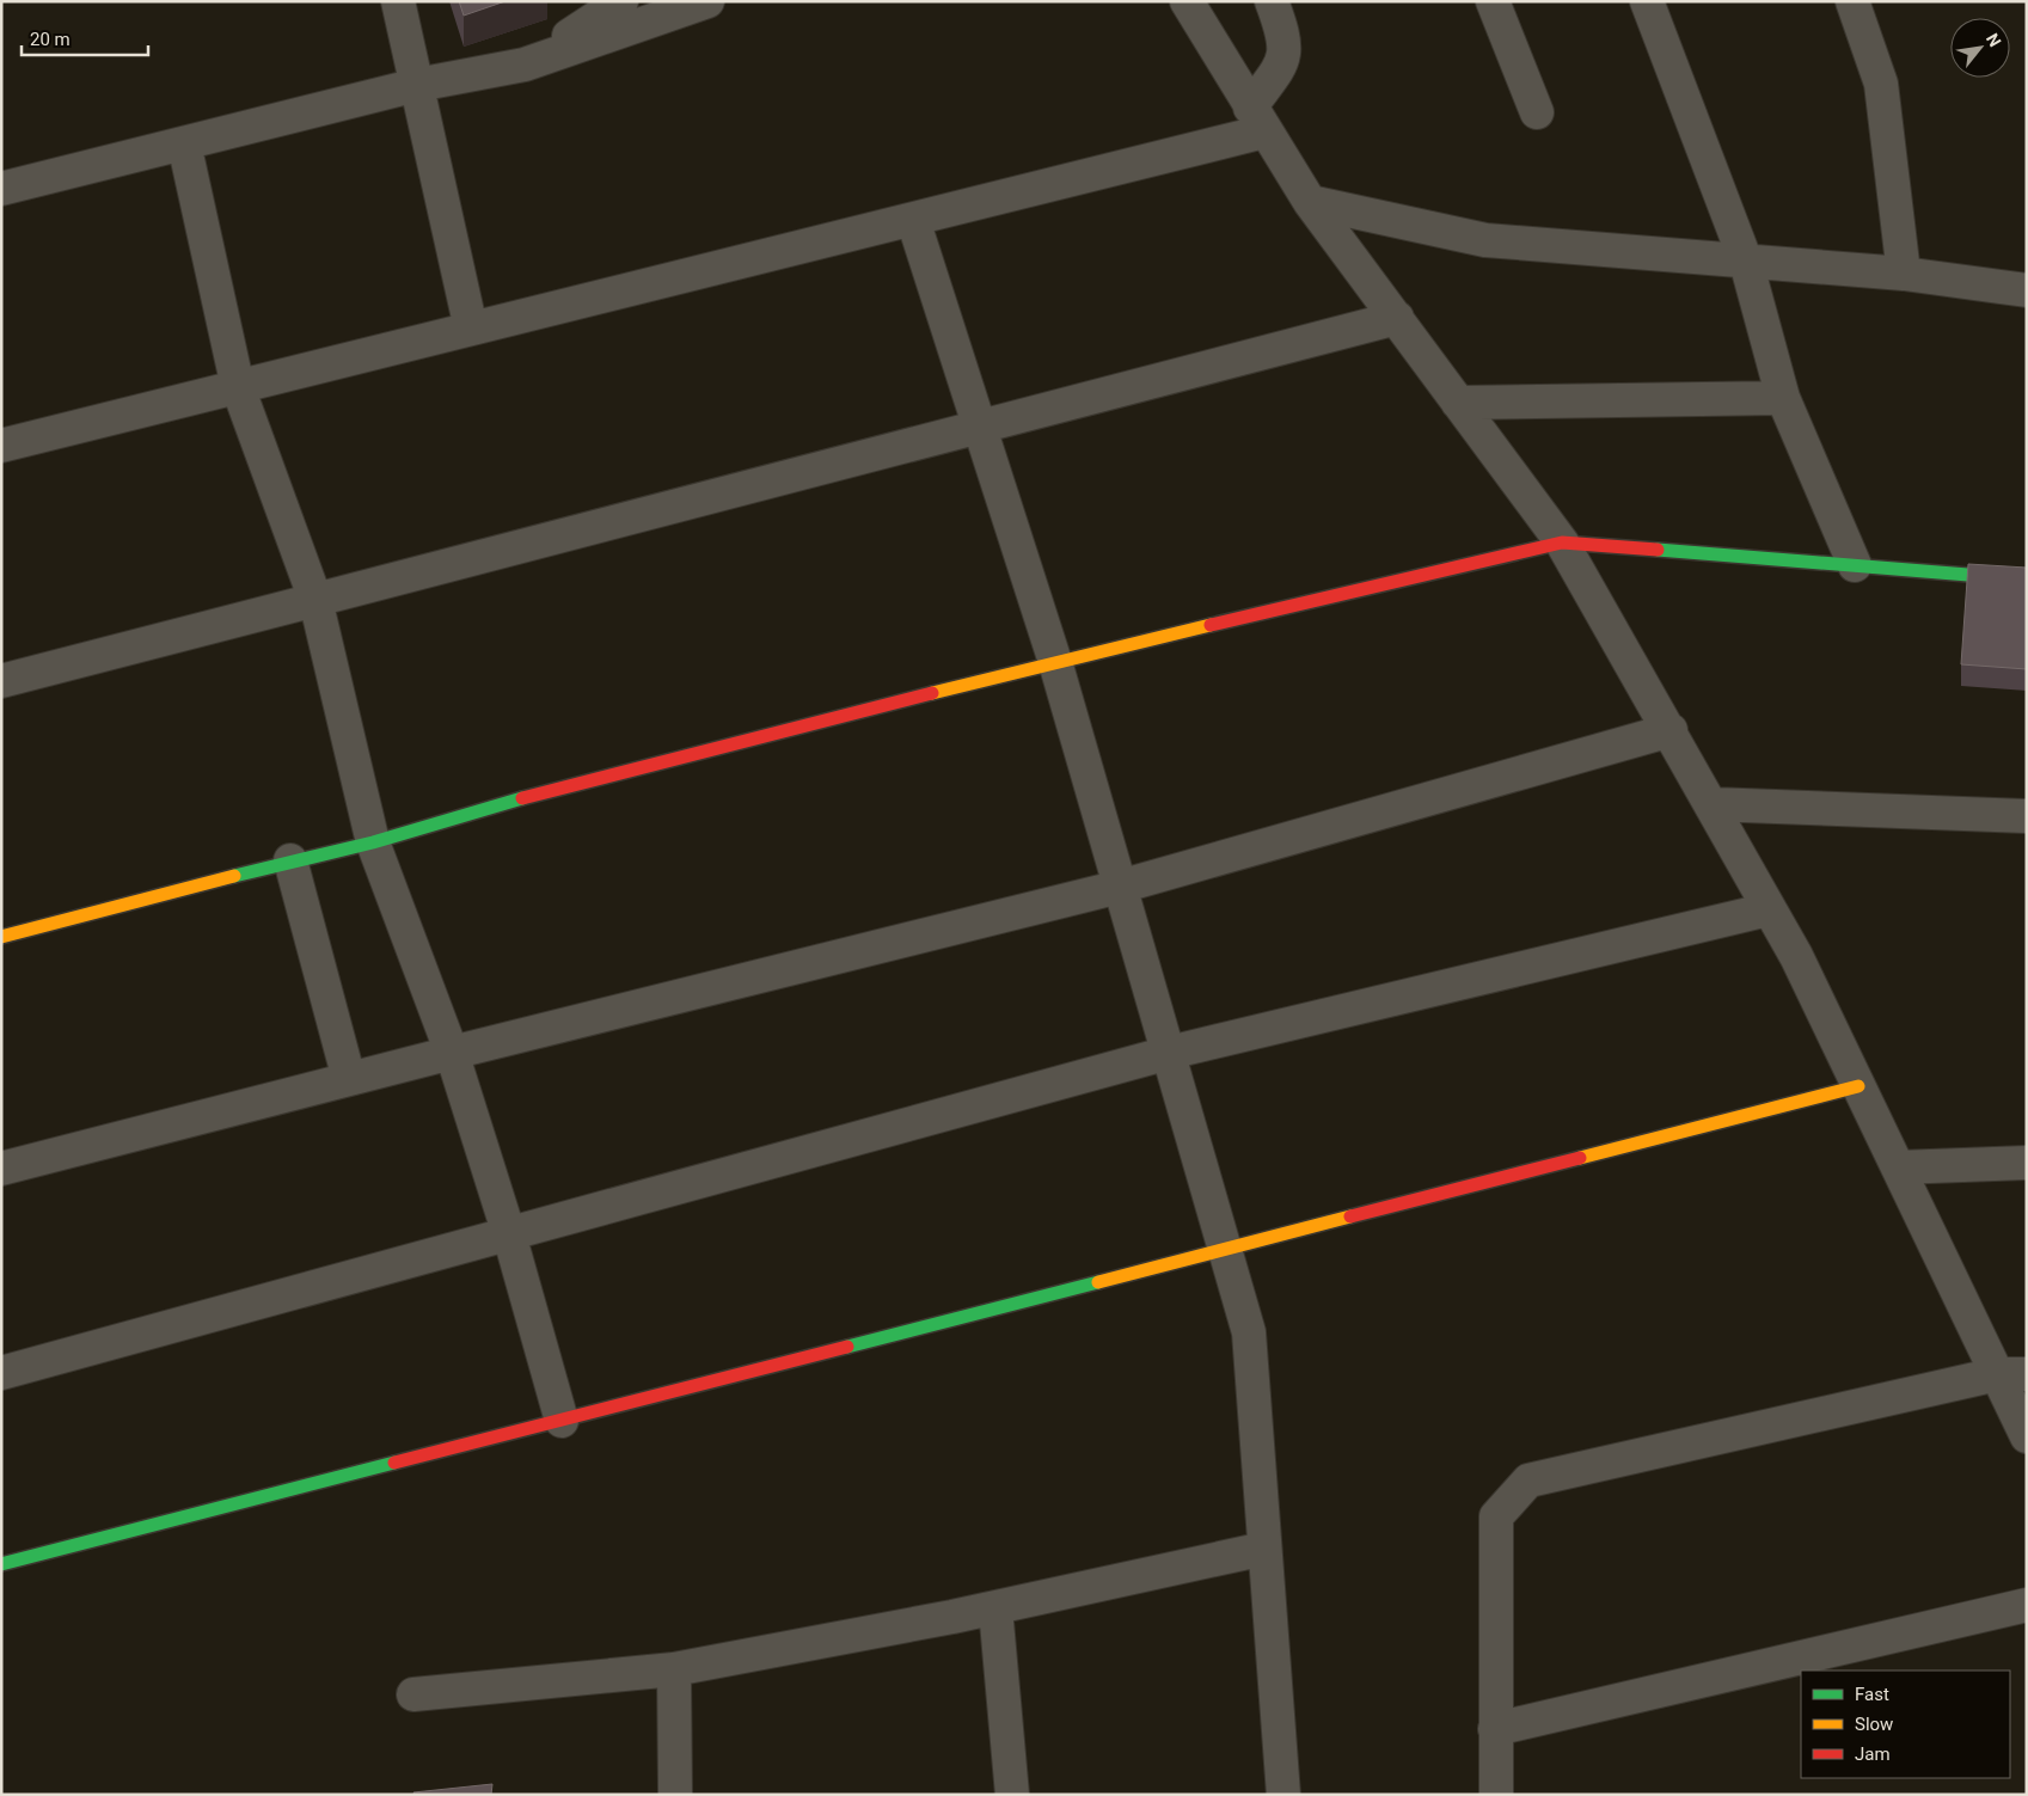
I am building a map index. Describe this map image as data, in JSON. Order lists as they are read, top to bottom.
{
  "legend": ["Fast", "Slow", "Jam"],
  "scale_bar": "20 m",
  "north": "top right"
}
